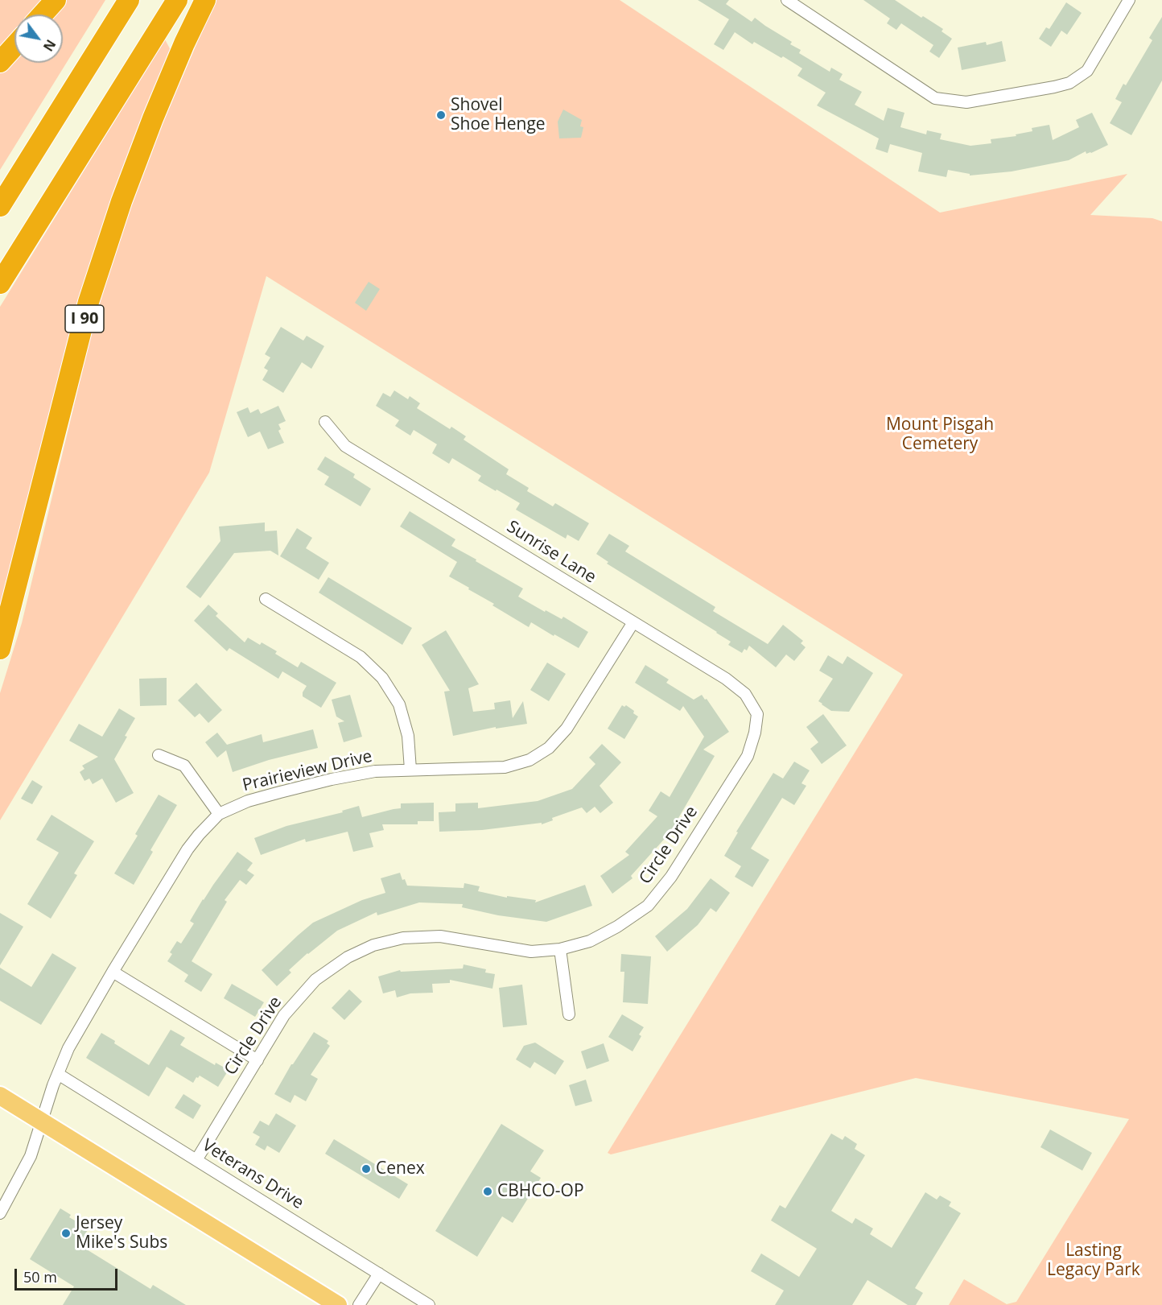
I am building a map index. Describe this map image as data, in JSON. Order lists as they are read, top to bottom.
{
  "streets": {
    "highway": ["I 90"],
    "street": [
      "Sunrise Lane",
      "Prairieview Drive",
      "Circle Drive",
      "Veterans Drive"
    ]
  },
  "crossings": [
    ["Sunrise Lane", "Prairieview Drive"],
    ["Sunrise Lane", "Circle Drive"],
    ["Prairieview Drive", "Veterans Drive"],
    ["Circle Drive", "Veterans Drive"]
  ],
  "parks": ["Mount Pisgah Cemetery", "Lasting Legacy Park"],
  "places": [
    "Shovel Shoe Henge",
    "Cenex",
    "CBHCO-OP",
    "Jersey Mike's Subs"
  ],
  "scale_bar": "50 m",
  "north": "bottom right"
}
